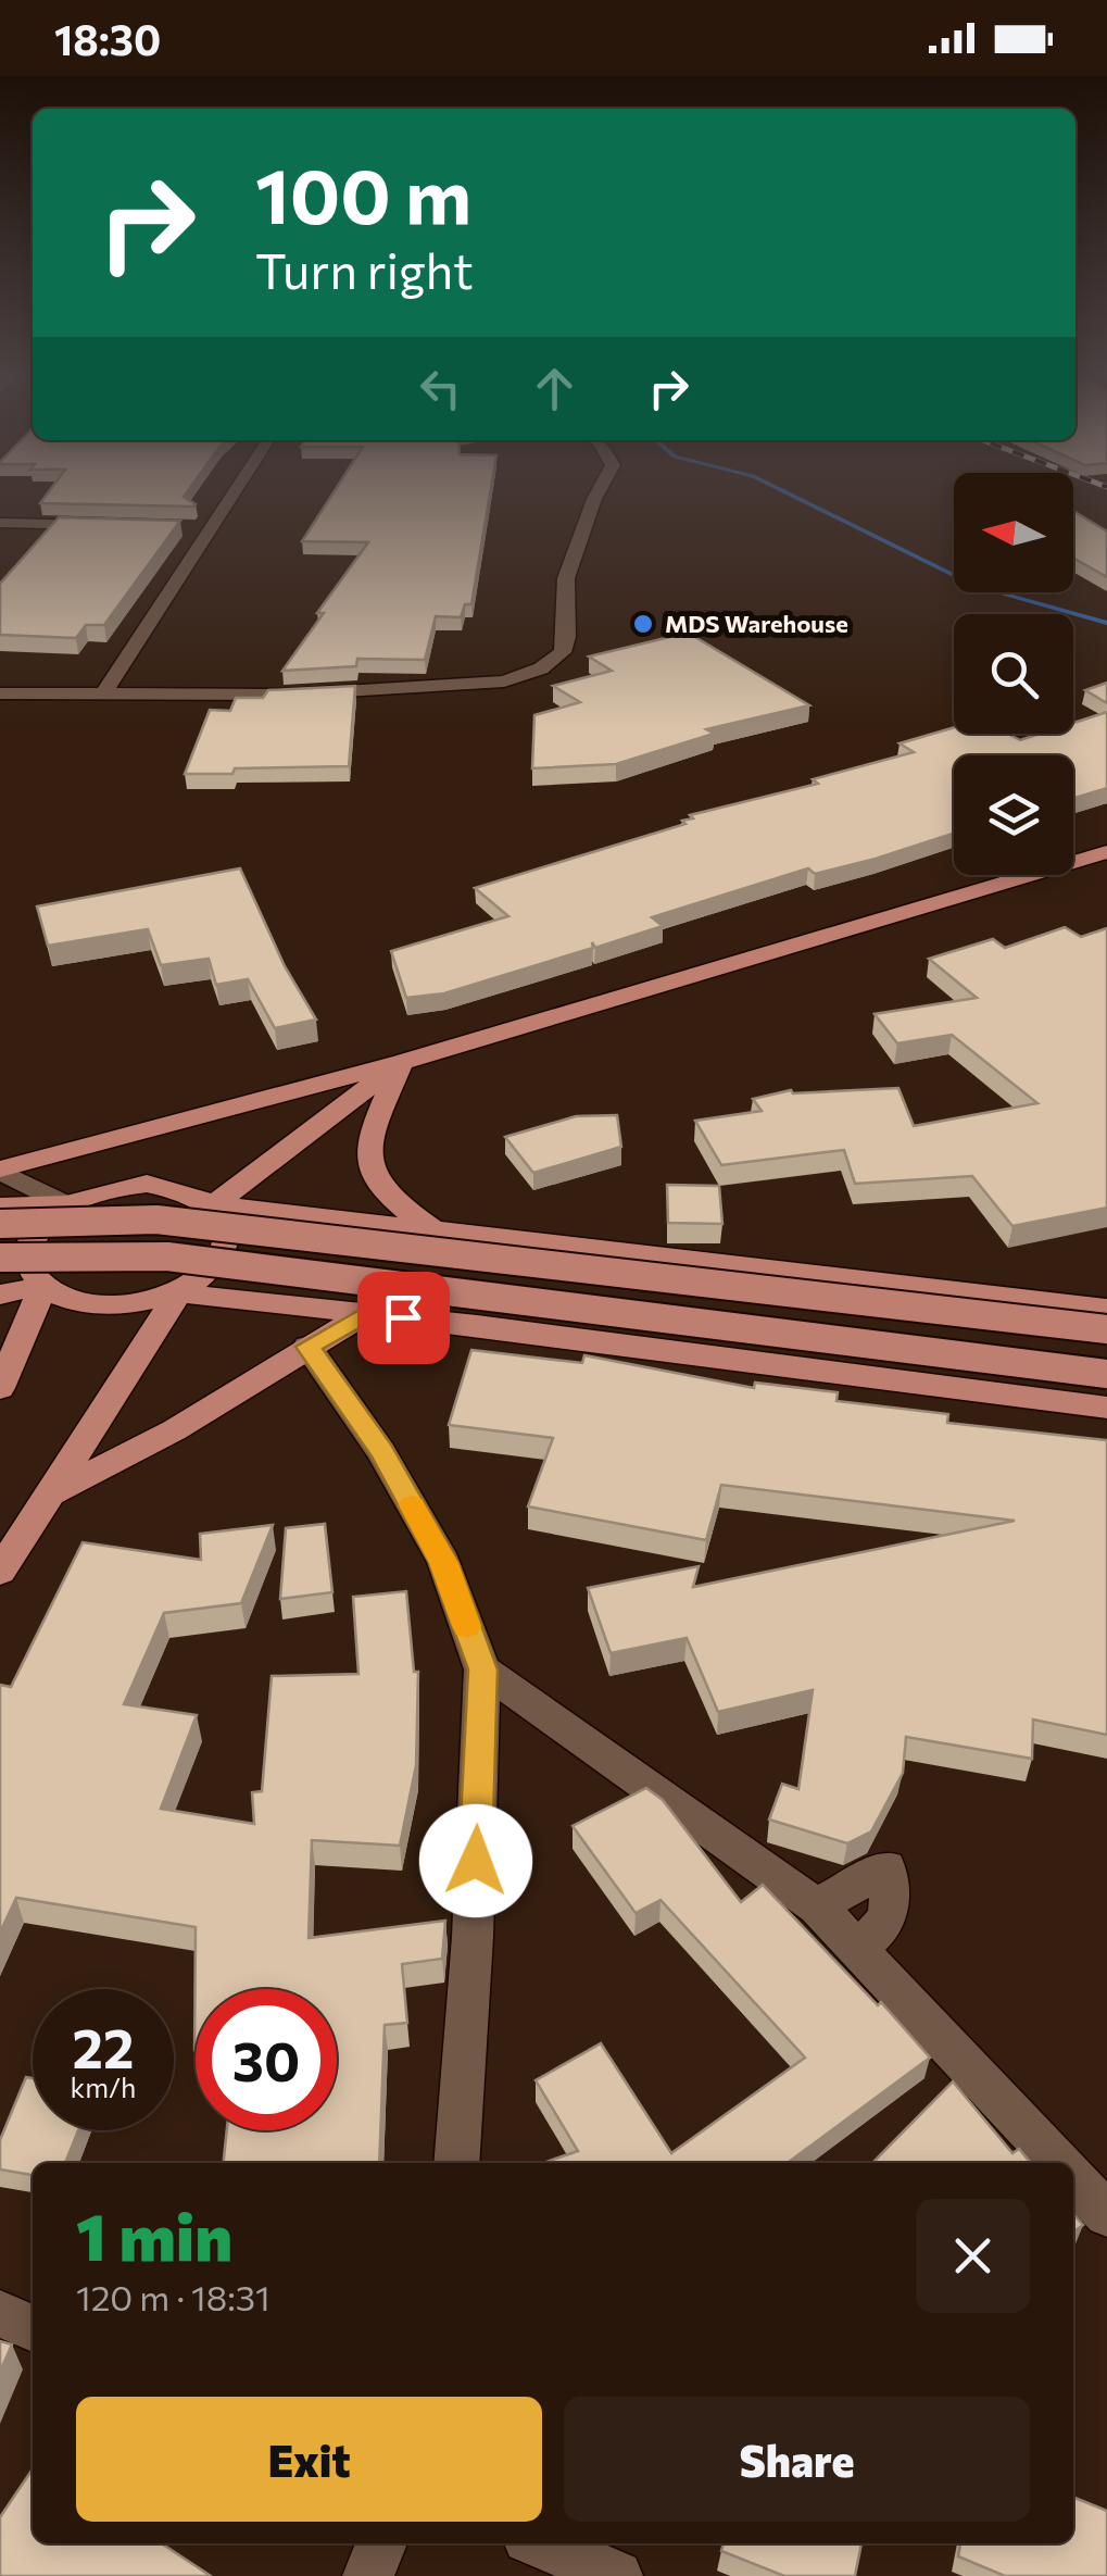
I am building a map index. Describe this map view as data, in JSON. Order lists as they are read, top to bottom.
{
  "places": ["MDS Warehouse"],
  "north": "left",
  "page": {
    "status": "18:30",
    "turn": ["100 m", "Turn right"],
    "speed": "22 km/h",
    "limit": "30",
    "heading": ["1 min", "120 m · 18:31"],
    "buttons": ["Exit", "Share"]
  }
}
